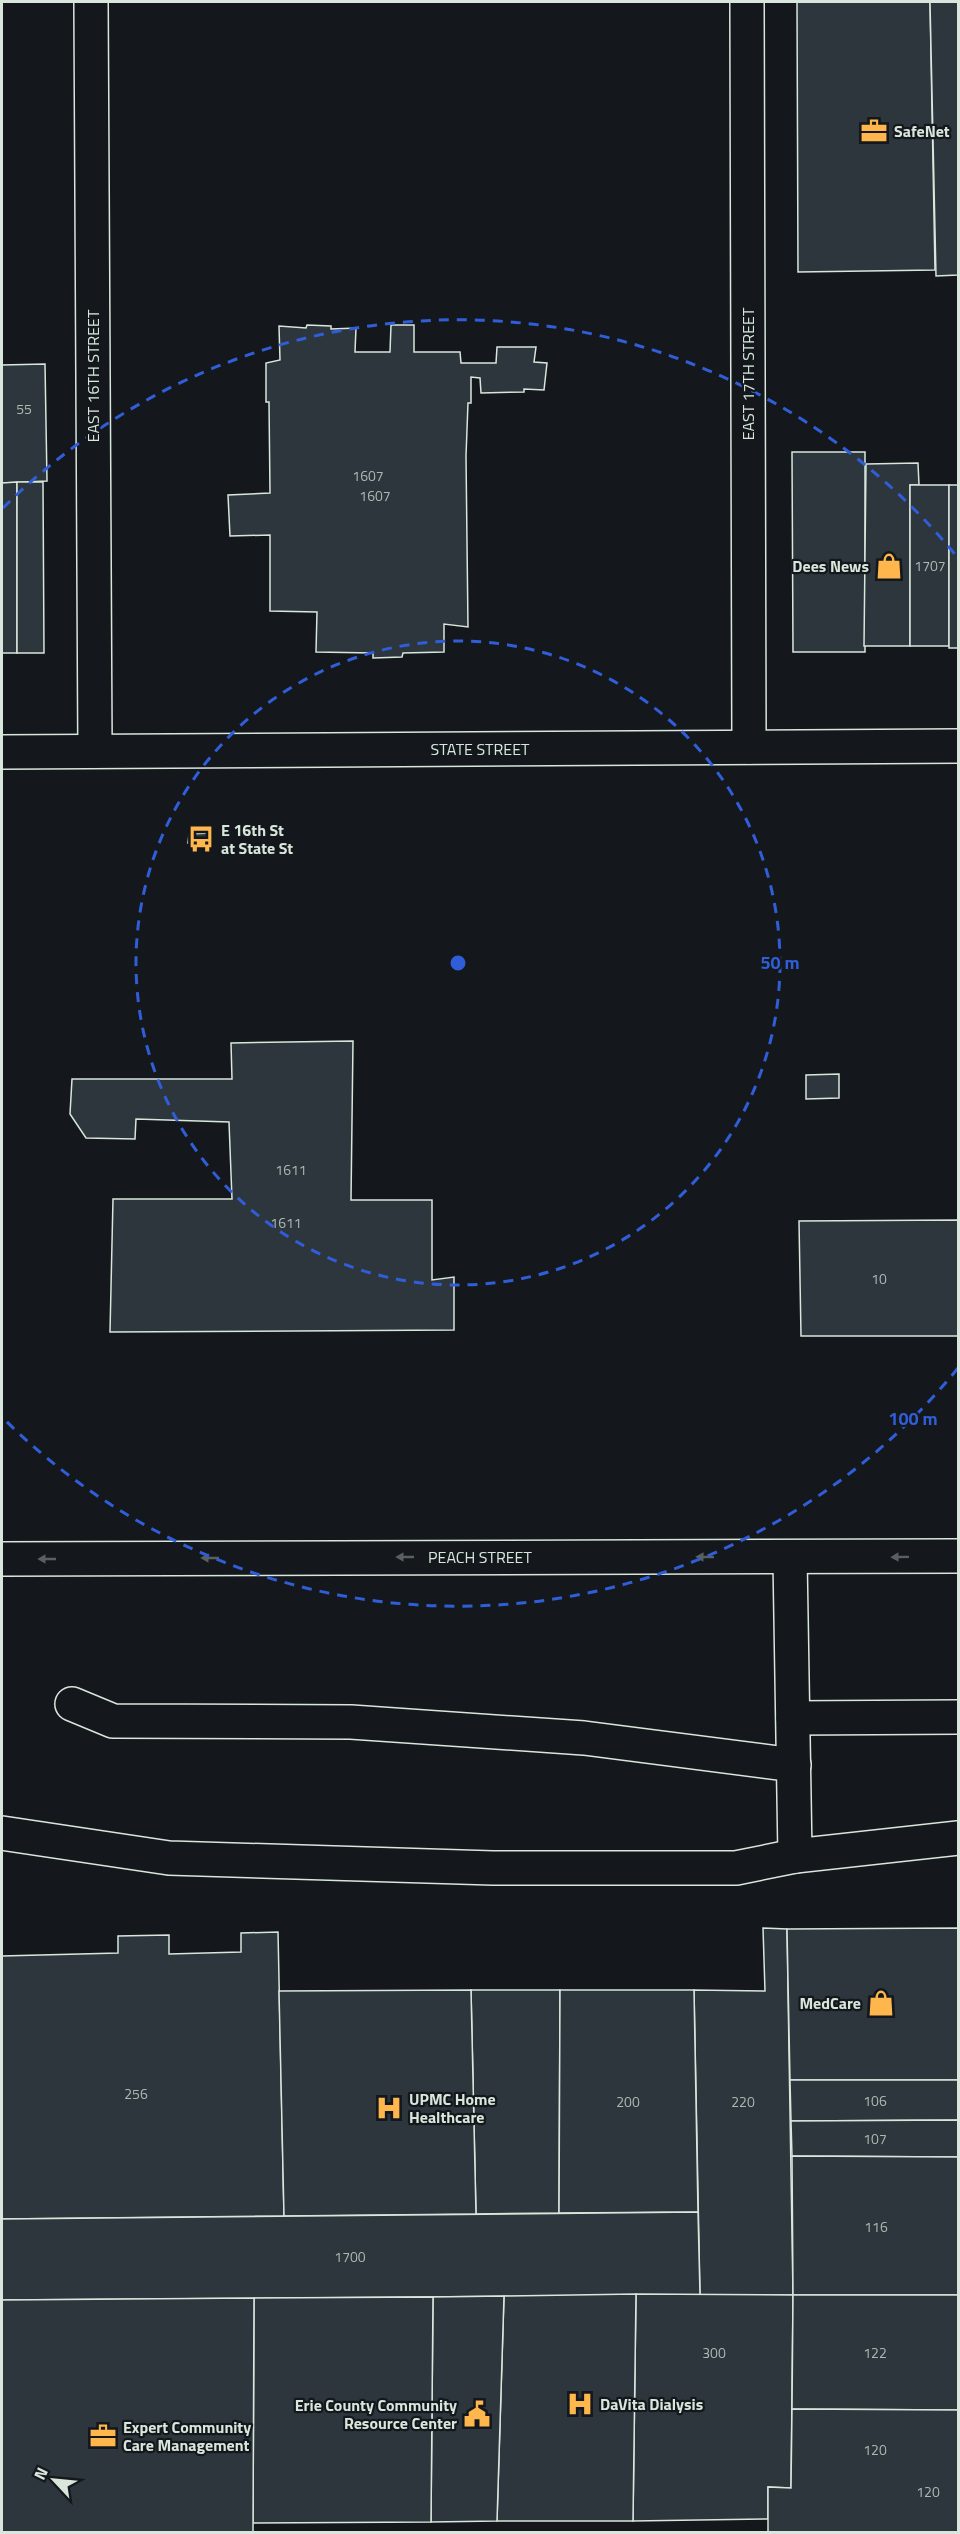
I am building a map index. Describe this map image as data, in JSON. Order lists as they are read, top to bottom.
{
  "streets": {
    "main road": [
      "EAST 17TH STREET",
      "EAST 16TH STREET",
      "STATE STREET",
      "PEACH STREET"
    ]
  },
  "crossings": [
    ["EAST 17TH STREET", "STATE STREET"],
    ["EAST 16TH STREET", "STATE STREET"]
  ],
  "places": {
    "office": ["SafeNet", "Expert Community Care Management"],
    "shop": ["Dees News", "MedCare"],
    "bus stop": ["E 16th St at State St"],
    "hospital": ["UPMC Home Healthcare", "DaVita Dialysis"],
    "public building": ["Erie County Community Resource Center"]
  },
  "house_numbers": [
    "55",
    "1607",
    "1607",
    "1707",
    "1611",
    "1611",
    "10",
    "256",
    "106",
    "200",
    "220",
    "107",
    "116",
    "1700",
    "300",
    "122",
    "120",
    "120"
  ],
  "north": "top left",
  "rings": ["50 m", "100 m"]
}
